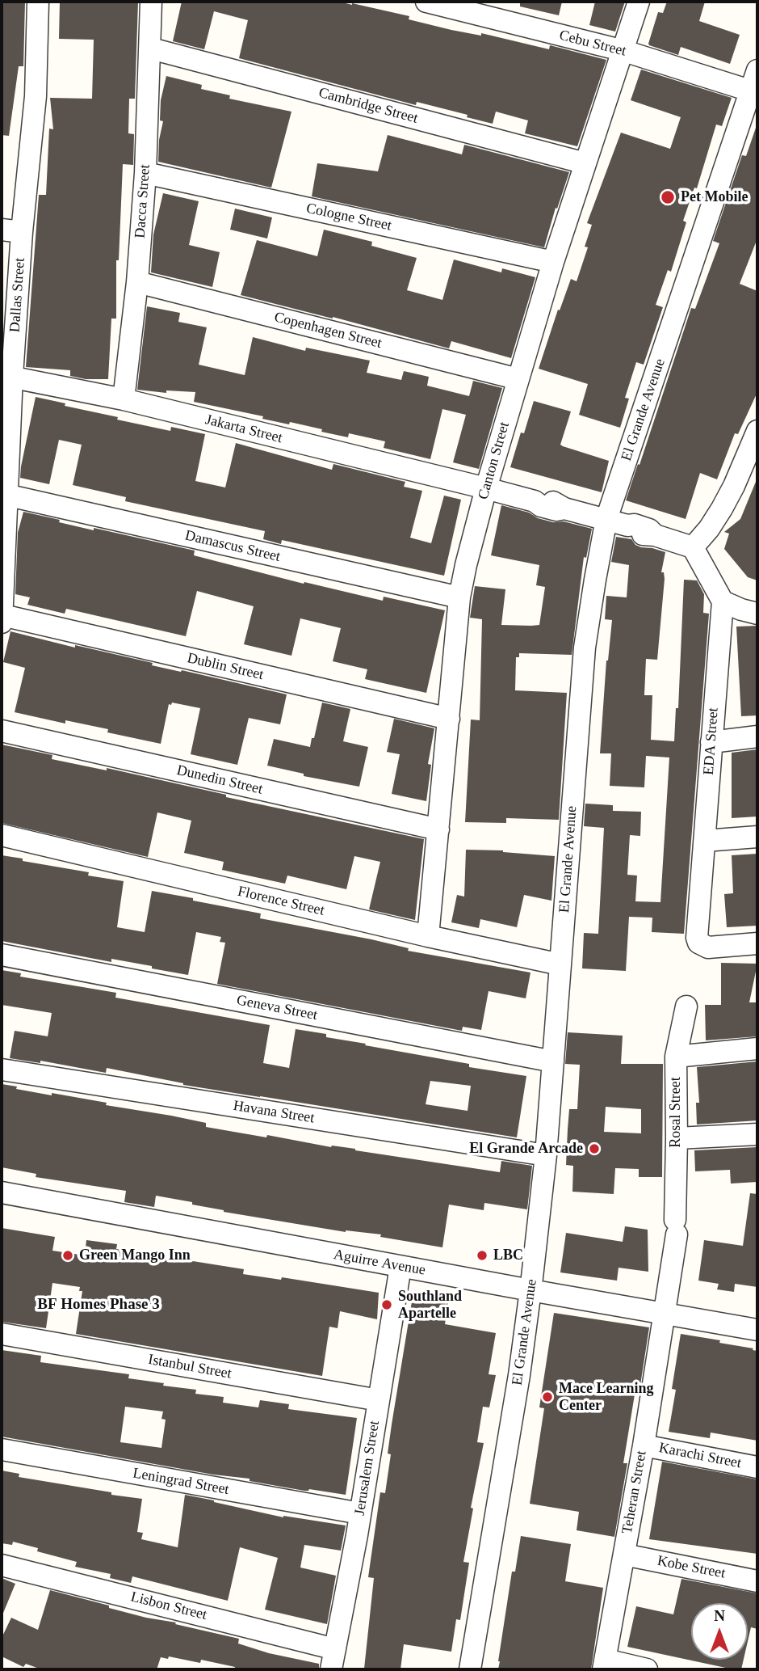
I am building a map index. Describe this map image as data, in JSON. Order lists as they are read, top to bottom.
{
  "streets": {
    "street": [
      "Cebu Street",
      "Cambridge Street",
      "Dacca Street",
      "Cologne Street",
      "Dallas Street",
      "Copenhagen Street",
      "El Grande Avenue",
      "Jakarta Street",
      "Canton Street",
      "Damascus Street",
      "Dublin Street",
      "EDA Street",
      "Dunedin Street",
      "Florence Street",
      "Geneva Street",
      "Havana Street",
      "Rosal Street",
      "Aguirre Avenue",
      "Istanbul Street",
      "Karachi Street",
      "Jerusalem Street",
      "Leningrad Street",
      "Teheran Street",
      "Kobe Street",
      "Lisbon Street"
    ]
  },
  "crossings": [
    ["Cebu Street", "El Grande Avenue"],
    ["Cebu Street", "Canton Street"],
    ["Cambridge Street", "Dacca Street"],
    ["Cambridge Street", "Canton Street"],
    ["Dacca Street", "Cologne Street"],
    ["Dacca Street", "Copenhagen Street"],
    ["Dacca Street", "Jakarta Street"],
    ["Cologne Street", "Canton Street"],
    ["Dallas Street", "Jakarta Street"],
    ["Dallas Street", "Damascus Street"],
    ["Dallas Street", "Dublin Street"],
    ["Copenhagen Street", "Canton Street"],
    ["El Grande Avenue", "Jakarta Street"],
    ["El Grande Avenue", "Florence Street"],
    ["El Grande Avenue", "Geneva Street"],
    ["El Grande Avenue", "Havana Street"],
    ["El Grande Avenue", "Aguirre Avenue"],
    ["Jakarta Street", "Canton Street"],
    ["Canton Street", "Damascus Street"],
    ["Canton Street", "Dublin Street"],
    ["Canton Street", "Dunedin Street"],
    ["Canton Street", "Florence Street"],
    ["Rosal Street", "Aguirre Avenue"],
    ["Rosal Street", "Teheran Street"],
    ["Aguirre Avenue", "Jerusalem Street"],
    ["Aguirre Avenue", "Teheran Street"],
    ["Istanbul Street", "Jerusalem Street"],
    ["Karachi Street", "Teheran Street"],
    ["Jerusalem Street", "Leningrad Street"],
    ["Jerusalem Street", "Lisbon Street"],
    ["Teheran Street", "Kobe Street"]
  ],
  "districts": ["BF Homes Phase 3"],
  "places": [
    "Pet Mobile",
    "El Grande Arcade",
    "Green Mango Inn",
    "LBC",
    "Southland Apartelle",
    "Mace Learning Center"
  ],
  "north": "top"
}
